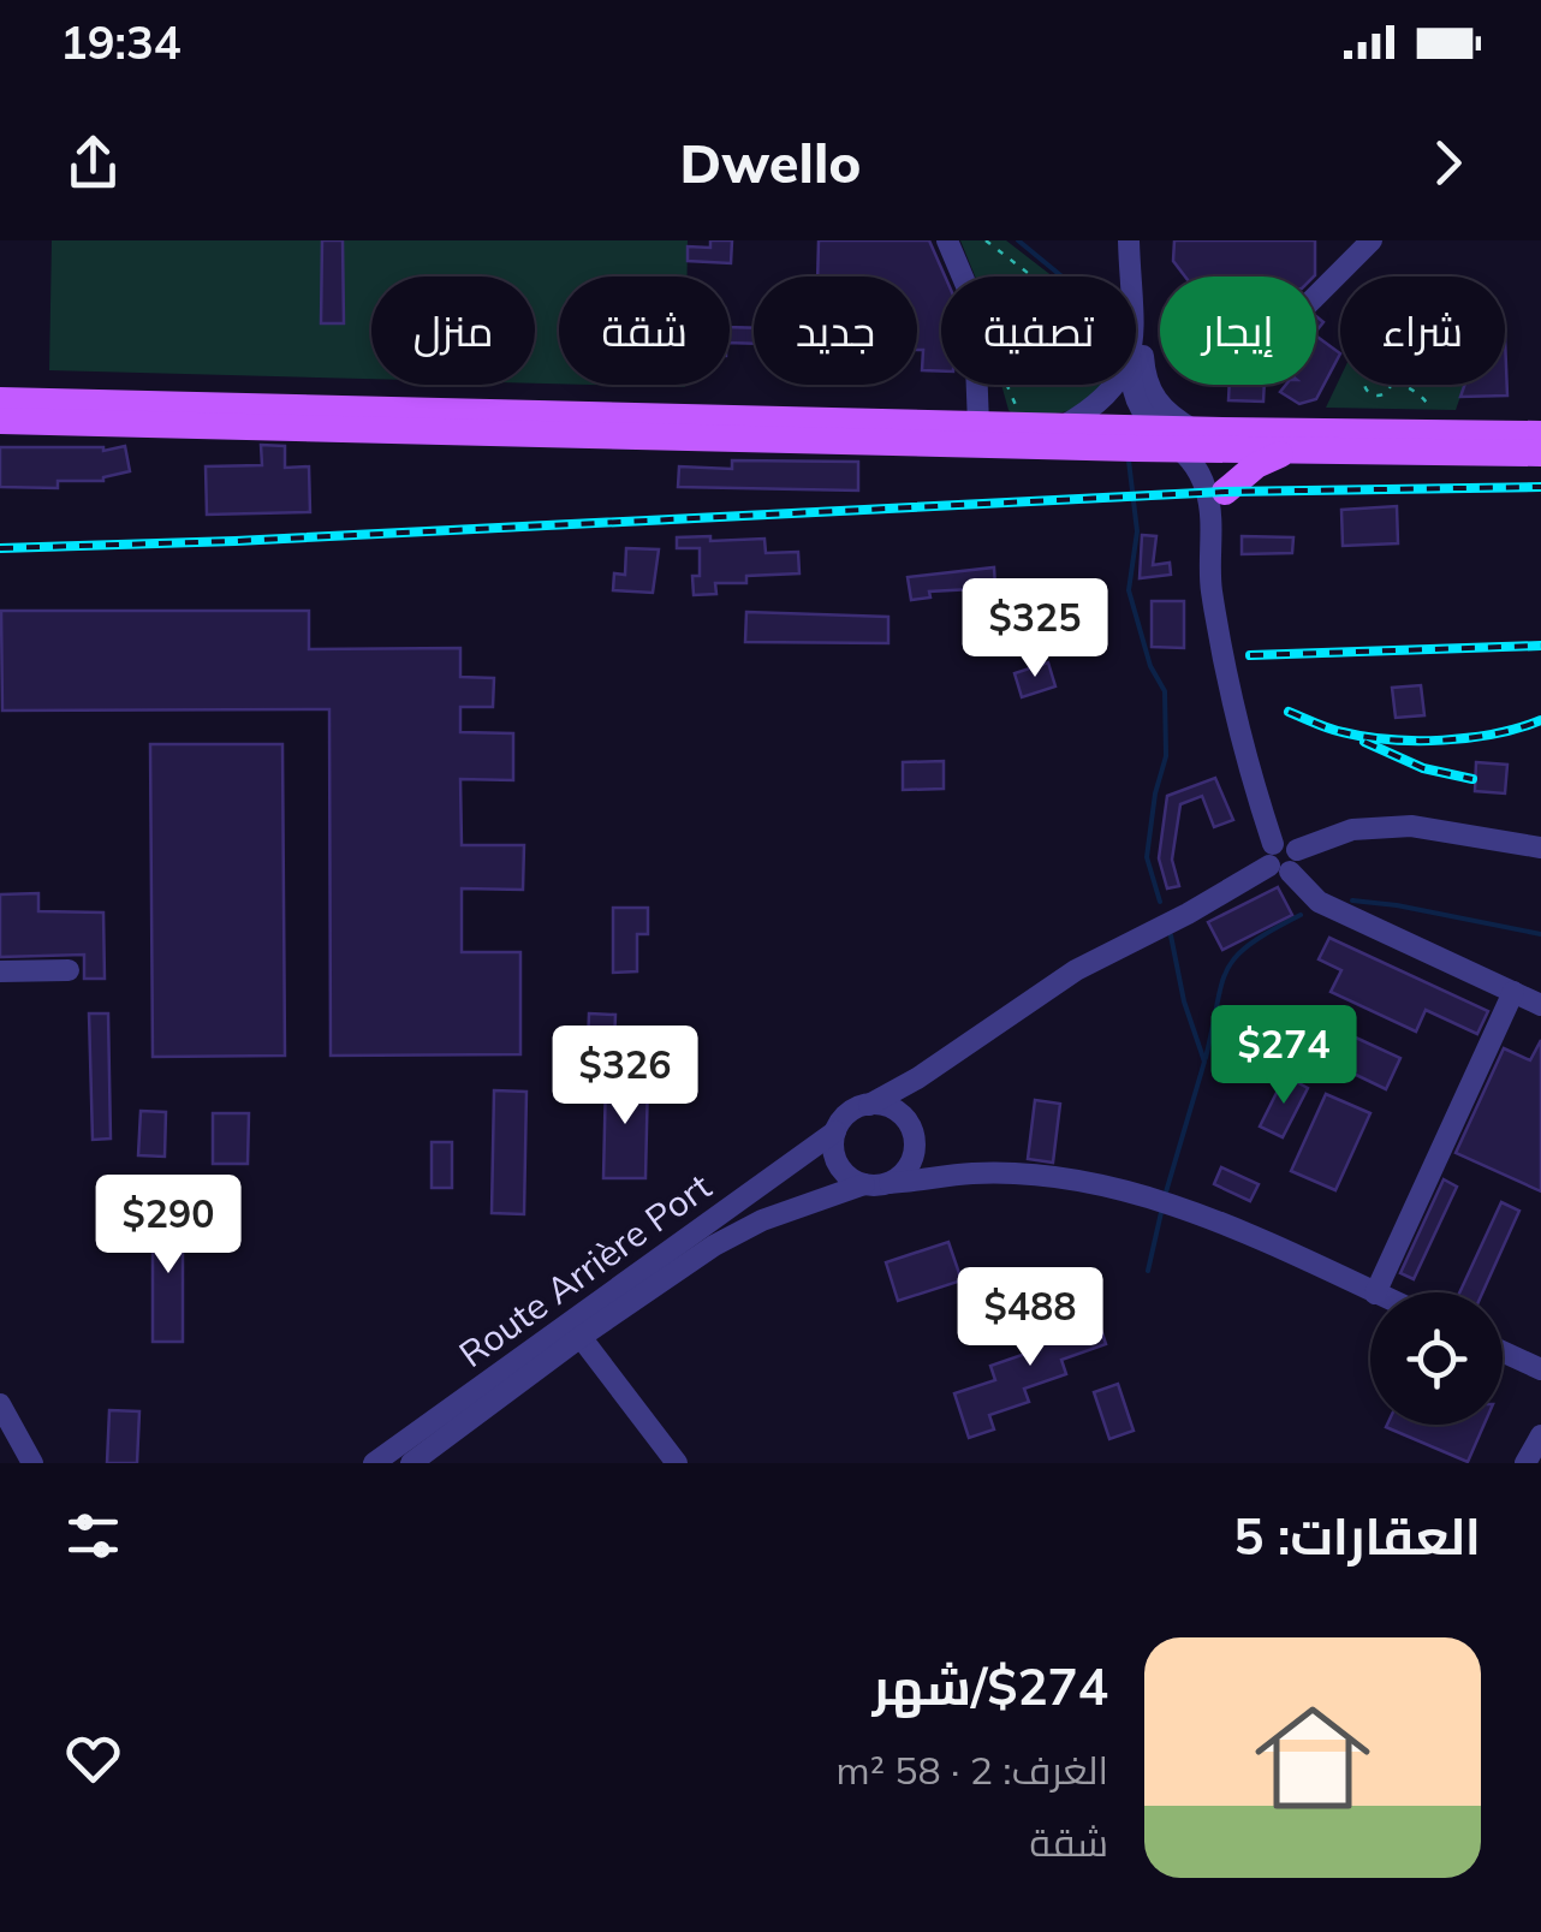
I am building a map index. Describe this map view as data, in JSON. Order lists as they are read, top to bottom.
{
  "streets": {
    "street": ["Route Arrière Port"]
  },
  "page": {
    "status": "19:34",
    "header": "Dwello",
    "chip": [
      "شراء",
      "إيجار",
      "تصفية",
      "جديد",
      "شقة",
      "منزل"
    ],
    "price": [
      "$325",
      "$274",
      "$326",
      "$290",
      "$488"
    ],
    "heading": "العقارات: 5",
    "list": [
      {
        "name": "$274/شهر",
        "note": "الغرف: 2 · 58 m² · شقة"
      }
    ]
  }
}
